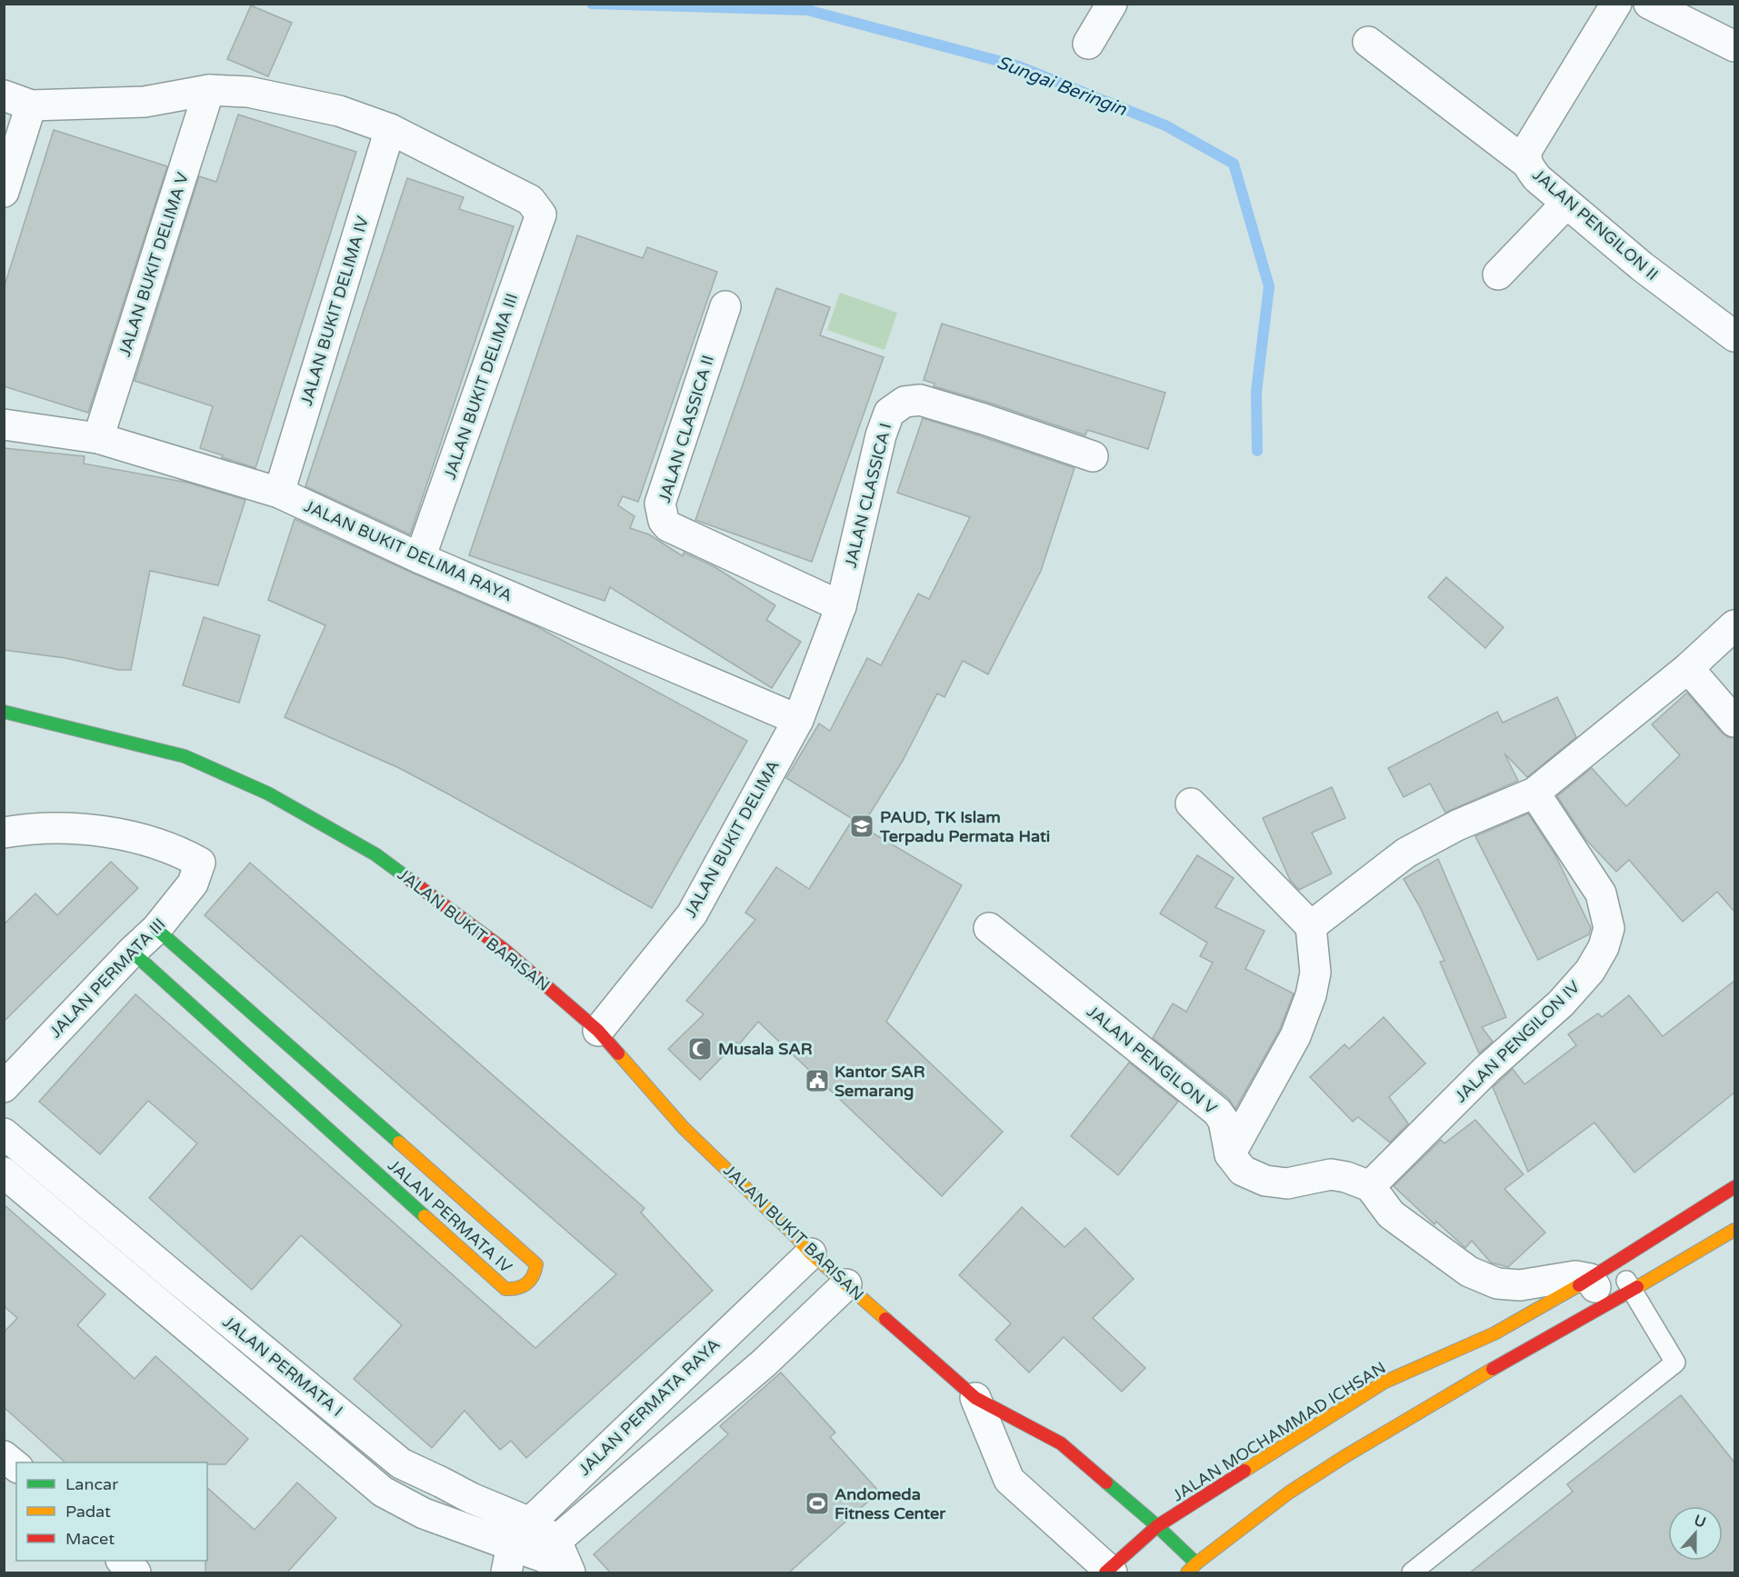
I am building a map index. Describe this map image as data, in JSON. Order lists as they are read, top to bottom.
{
  "streets": {
    "street": [
      "JALAN PENGILON II",
      "JALAN BUKIT DELIMA V",
      "JALAN BUKIT DELIMA IV",
      "JALAN BUKIT DELIMA III",
      "JALAN CLASSICA II",
      "JALAN CLASSICA I",
      "JALAN BUKIT DELIMA RAYA",
      "JALAN BUKIT DELIMA",
      "JALAN BUKIT BARISAN",
      "JALAN PERMATA III",
      "JALAN PENGILON IV",
      "JALAN PENGILON V",
      "JALAN PERMATA IV",
      "JALAN PERMATA I",
      "JALAN PERMATA RAYA",
      "JALAN MOCHAMMAD ICHSAN"
    ]
  },
  "crossings": [
    ["JALAN BUKIT DELIMA V", "JALAN BUKIT DELIMA RAYA"],
    ["JALAN BUKIT DELIMA IV", "JALAN BUKIT DELIMA III"],
    ["JALAN BUKIT DELIMA IV", "JALAN BUKIT DELIMA RAYA"],
    ["JALAN BUKIT DELIMA III", "JALAN BUKIT DELIMA RAYA"],
    ["JALAN CLASSICA II", "JALAN CLASSICA I"],
    ["JALAN CLASSICA I", "JALAN BUKIT DELIMA RAYA"],
    ["JALAN CLASSICA I", "JALAN BUKIT DELIMA"],
    ["JALAN BUKIT DELIMA RAYA", "JALAN BUKIT DELIMA"],
    ["JALAN BUKIT DELIMA", "JALAN BUKIT BARISAN"],
    ["JALAN BUKIT BARISAN", "JALAN PERMATA RAYA"],
    ["JALAN BUKIT BARISAN", "JALAN MOCHAMMAD ICHSAN"],
    ["JALAN PERMATA III", "JALAN PERMATA IV"],
    ["JALAN PERMATA I", "JALAN PERMATA RAYA"]
  ],
  "water": ["Sungai Beringin"],
  "places": {
    "school or university": ["PAUD, TK Islam Terpadu Permata Hati"],
    "mosque": ["Musala SAR"],
    "public building": ["Kantor SAR Semarang"],
    "sports": ["Andomeda Fitness Center"]
  },
  "legend": ["Lancar", "Padat", "Macet"],
  "north": "top"
}
